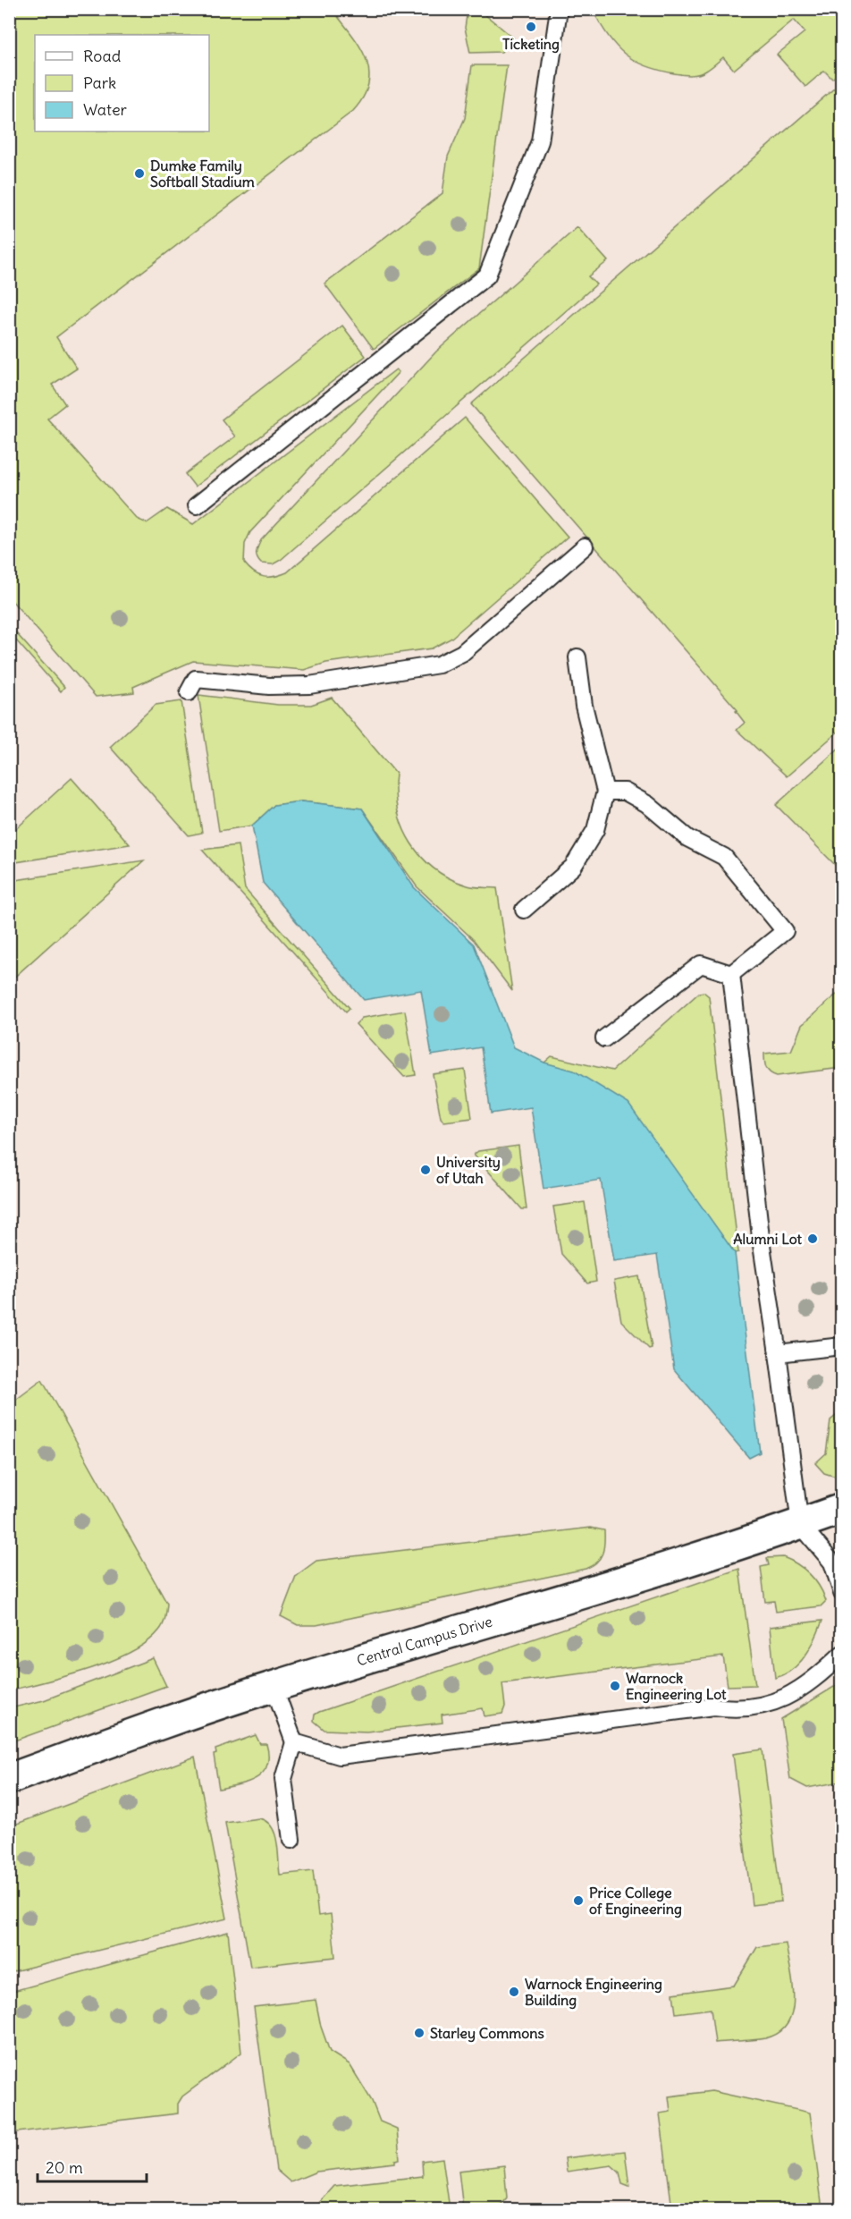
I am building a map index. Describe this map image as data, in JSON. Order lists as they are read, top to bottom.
{
  "streets": {
    "street": ["Central Campus Drive"]
  },
  "places": [
    "Ticketing",
    "Dumke Family Softball Stadium",
    "University of Utah",
    "Alumni Lot",
    "Warnock Engineering Lot",
    "Price College of Engineering",
    "Warnock Engineering Building",
    "Starley Commons"
  ],
  "legend": ["Road", "Park", "Water"],
  "scale_bar": "20 m"
}
